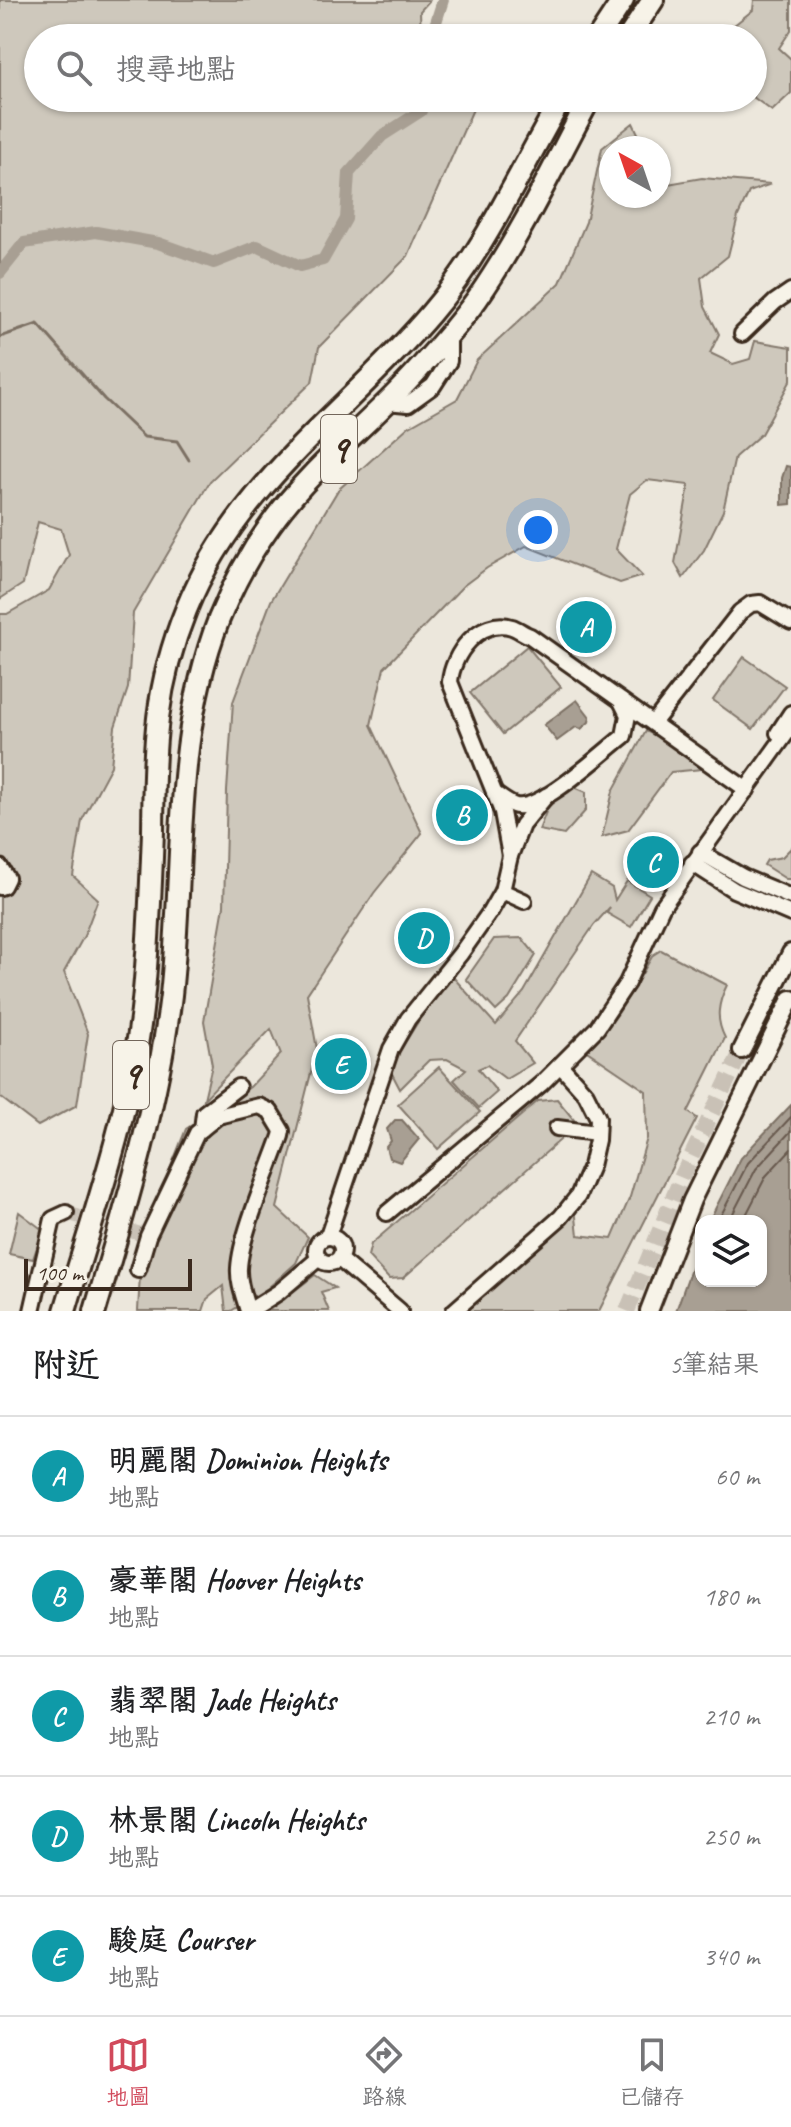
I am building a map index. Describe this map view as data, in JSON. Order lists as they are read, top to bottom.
{
  "streets": {
    "highway": ["9"]
  },
  "scale_bar": "100 m",
  "north": "top left",
  "page": {
    "search": "搜尋地點",
    "pins": [
      "A",
      "B",
      "C",
      "D",
      "E"
    ],
    "scale": "100 m",
    "heading": ["附近", "5筆結果"],
    "list": [
      {
        "mark": "A",
        "name": "明麗閣 Dominion Heights",
        "note": "地點",
        "value": "60 m"
      },
      {
        "mark": "B",
        "name": "豪華閣 Hoover Heights",
        "note": "地點",
        "value": "180 m"
      },
      {
        "mark": "C",
        "name": "翡翠閣 Jade Heights",
        "note": "地點",
        "value": "210 m"
      },
      {
        "mark": "D",
        "name": "林景閣 Lincoln Heights",
        "note": "地點",
        "value": "250 m"
      },
      {
        "mark": "E",
        "name": "駿庭 Courser",
        "note": "地點",
        "value": "340 m"
      }
    ],
    "nav": ["地圖", "路線", "已儲存"]
  }
}
